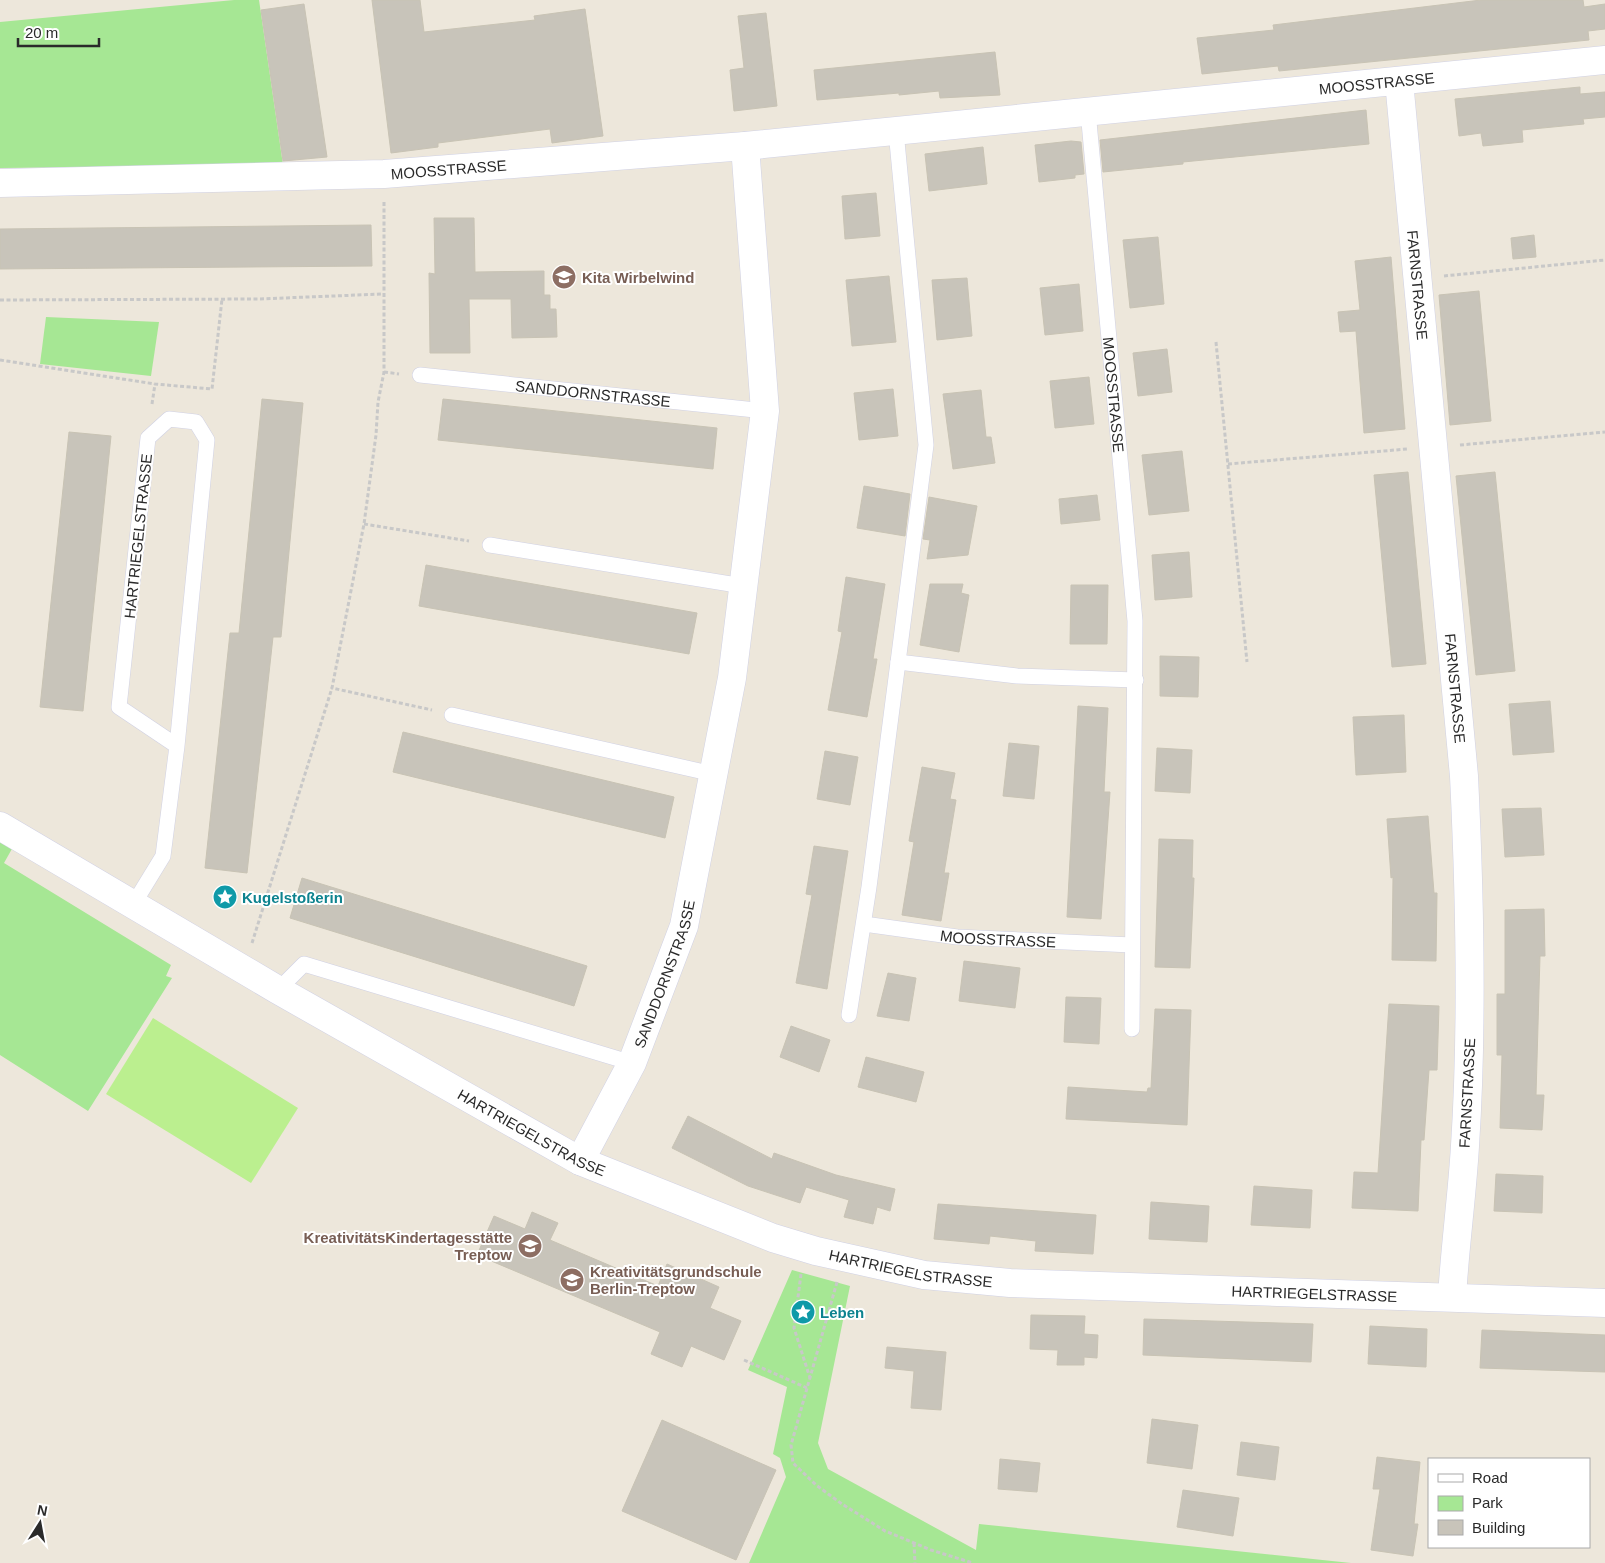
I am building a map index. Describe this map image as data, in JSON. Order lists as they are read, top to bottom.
{
  "streets": {
    "street": [
      "MOOSSTRASSE",
      "FARNSTRASSE",
      "SANDDORNSTRASSE",
      "HARTRIEGELSTRASSE"
    ]
  },
  "crossings": [
    ["MOOSSTRASSE", "FARNSTRASSE"],
    ["MOOSSTRASSE", "SANDDORNSTRASSE"],
    ["FARNSTRASSE", "HARTRIEGELSTRASSE"],
    ["SANDDORNSTRASSE", "HARTRIEGELSTRASSE"]
  ],
  "places": {
    "school or university": ["Kita Wirbelwind", "KreativitätsKindertagesstätte Treptow", "Kreativitätsgrundschule Berlin-Treptow"],
    "place": ["Kugelstoßerin", "Leben"]
  },
  "legend": ["Road", "Park", "Building"],
  "scale_bar": "20 m",
  "north": "top"
}
